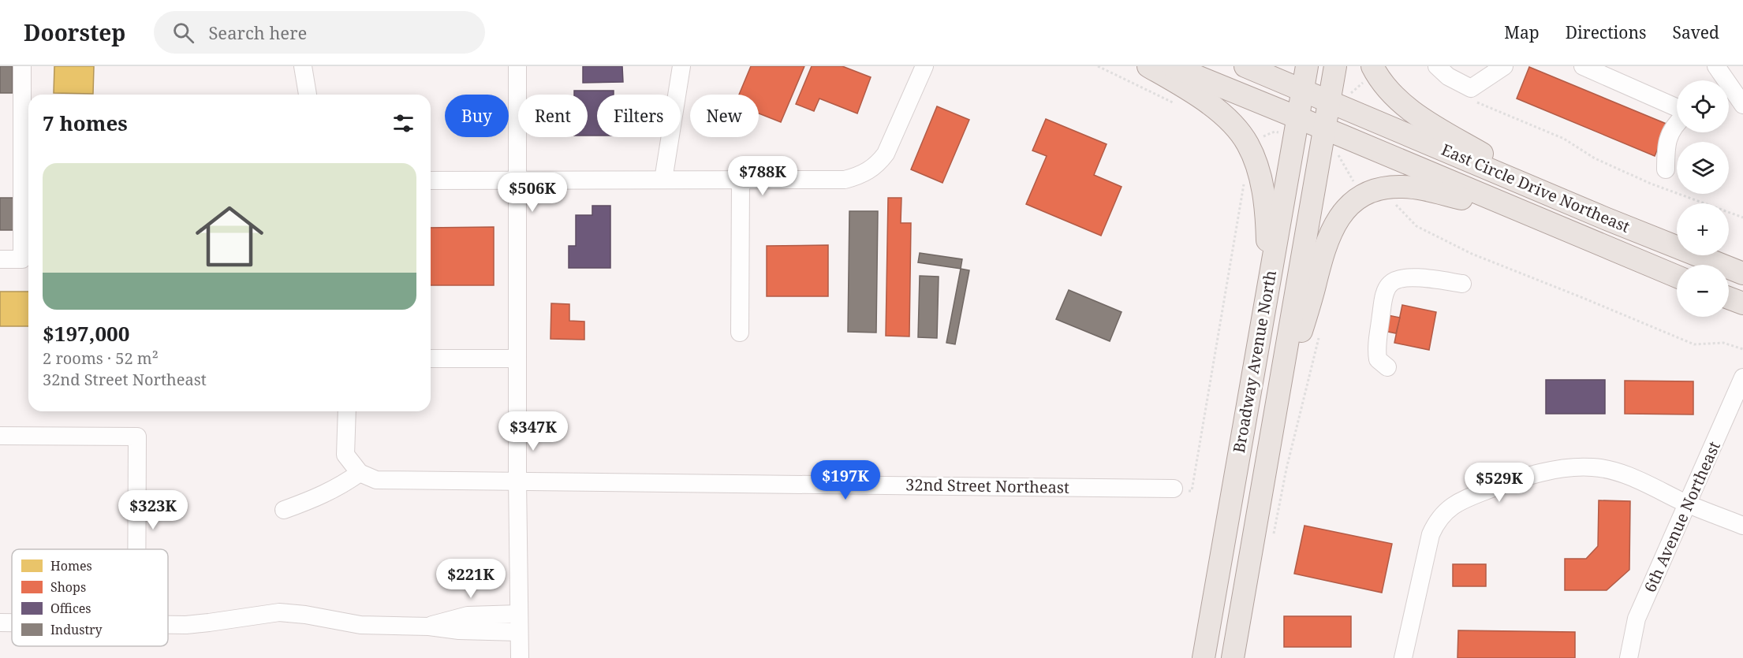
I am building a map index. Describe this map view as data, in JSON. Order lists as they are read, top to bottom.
{
  "streets": {
    "main road": ["East Circle Drive Northeast", "Broadway Avenue North"],
    "street": ["32nd Street Northeast", "6th Avenue Northeast"]
  },
  "crossings": [
    ["East Circle Drive Northeast", "Broadway Avenue North"]
  ],
  "legend": [
    "Homes",
    "Shops",
    "Offices",
    "Industry"
  ],
  "page": {
    "header": "Doorstep",
    "search": "Search here",
    "nav": ["Map", "Directions", "Saved"],
    "map_buttons": ["+", "−"],
    "chip": [
      "Buy",
      "Rent",
      "Filters",
      "New"
    ],
    "heading": "7 homes",
    "list": [
      {
        "name": "$197,000",
        "note": "2 rooms · 52 m² · 32nd Street Northeast"
      }
    ],
    "price": [
      "$788K",
      "$506K",
      "$347K",
      "$197K",
      "$529K",
      "$323K",
      "$221K"
    ]
  }
}
